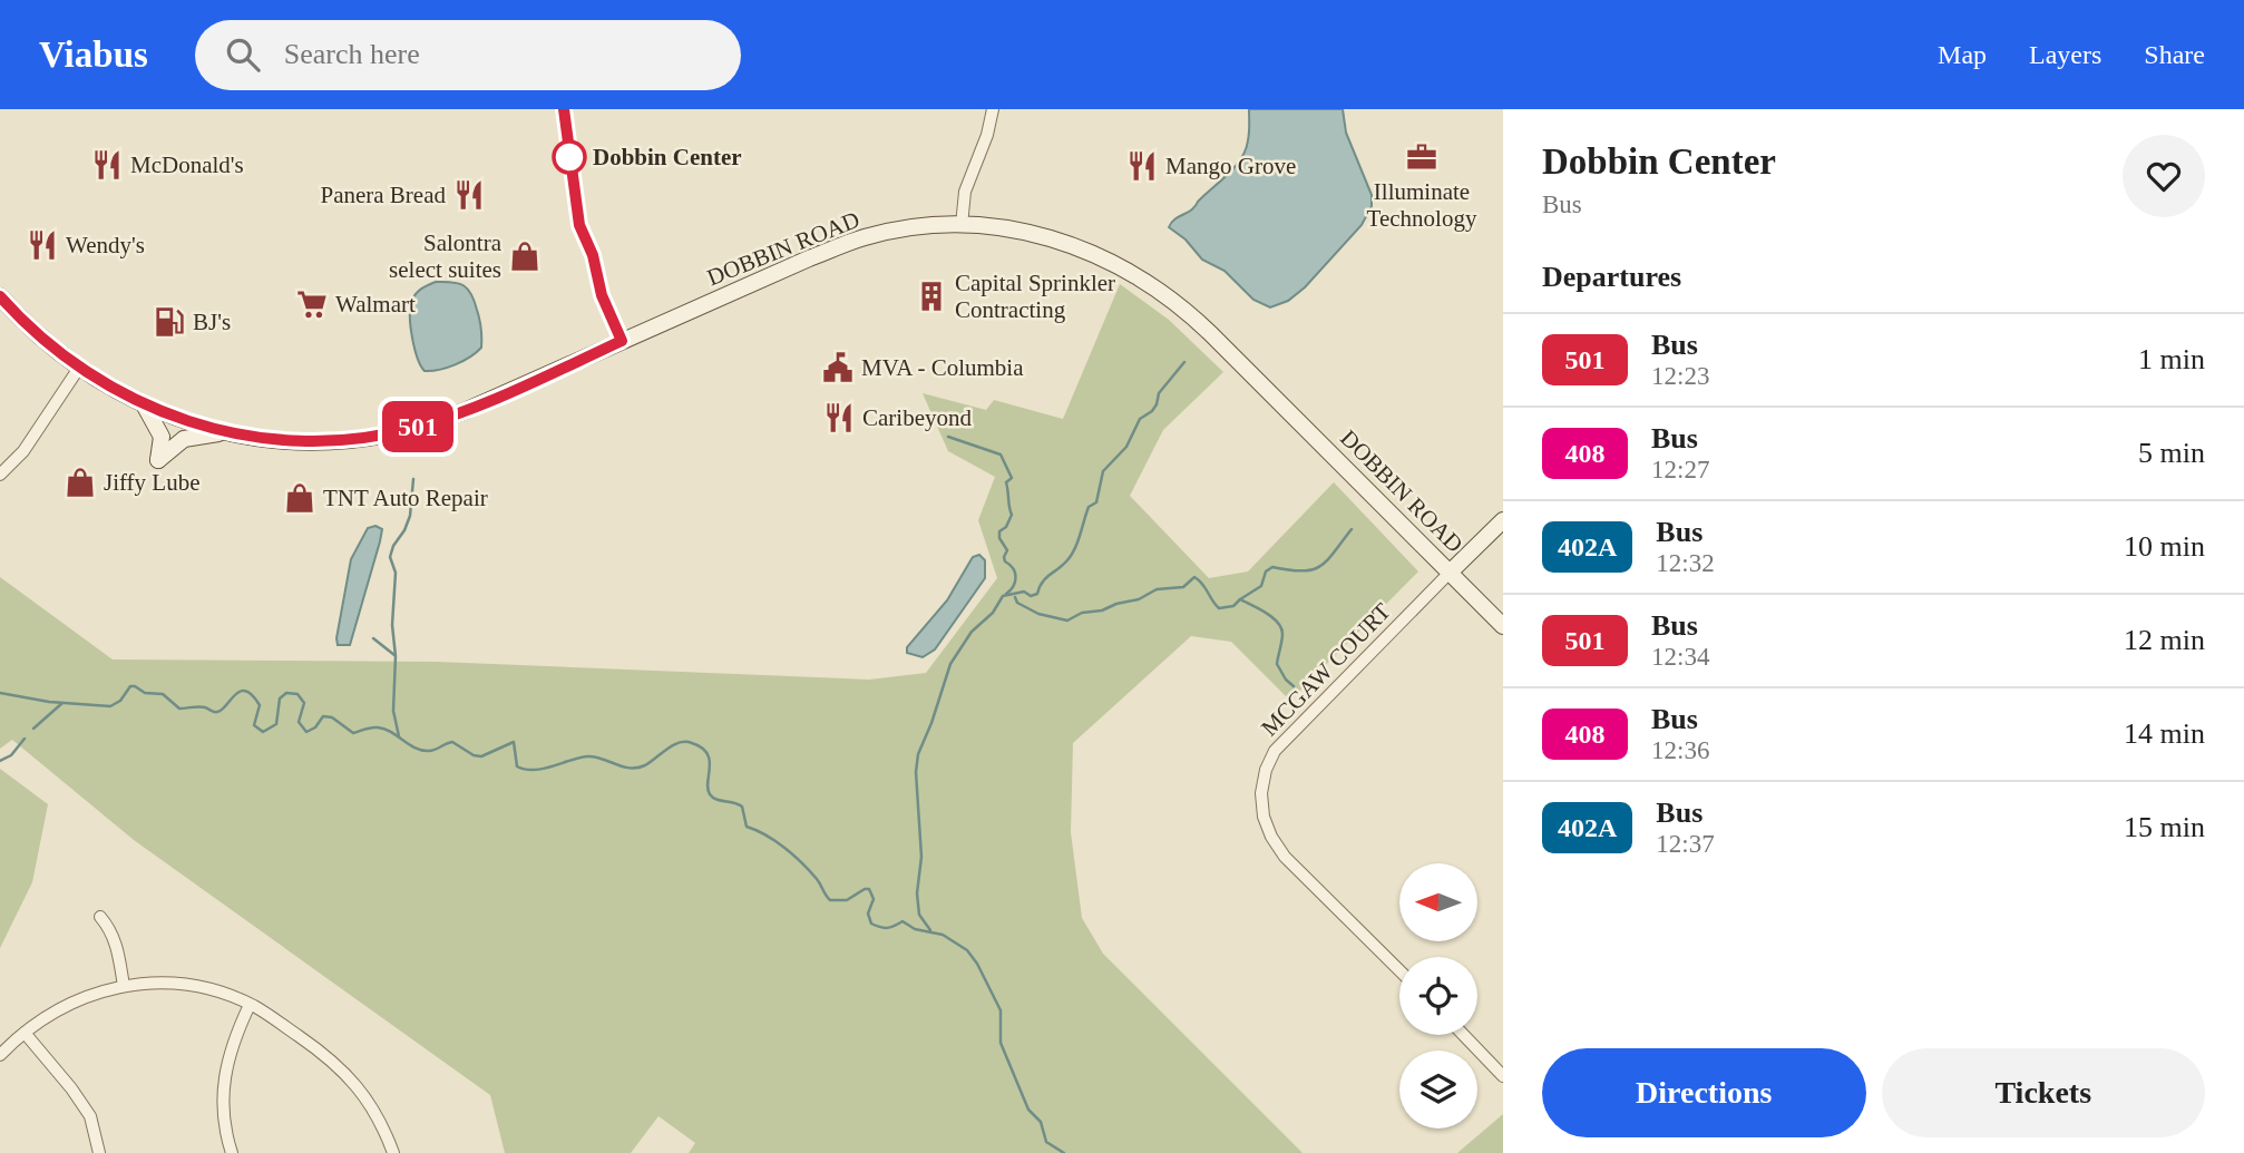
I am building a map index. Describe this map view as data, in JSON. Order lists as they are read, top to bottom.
{
  "streets": {
    "street": ["DOBBIN ROAD", "MCGAW COURT"]
  },
  "crossings": [
    ["DOBBIN ROAD", "MCGAW COURT"]
  ],
  "places": {
    "other": ["Dobbin Center"],
    "office": ["Illuminate Technology"],
    "restaurant": [
      "McDonald's",
      "Mango Grove",
      "Panera Bread",
      "Wendy's",
      "Caribeyond"
    ],
    "shop": ["Salontra select suites", "Jiffy Lube", "TNT Auto Repair"],
    "building": ["Capital Sprinkler Contracting"],
    "supermarket": ["Walmart"],
    "fuel station": ["BJ's"],
    "public building": ["MVA - Columbia"]
  },
  "lines": ["bus line 501"],
  "north": "left",
  "page": {
    "header": "Viabus",
    "search": "Search here",
    "nav": ["Map", "Layers", "Share"],
    "on_map": "501",
    "heading": [
      ["Dobbin Center", "Bus"],
      "Departures"
    ],
    "list": [
      {
        "mark": "501",
        "name": "Bus",
        "note": "12:23",
        "value": "1 min"
      },
      {
        "mark": "408",
        "name": "Bus",
        "note": "12:27",
        "value": "5 min"
      },
      {
        "mark": "402A",
        "name": "Bus",
        "note": "12:32",
        "value": "10 min"
      },
      {
        "mark": "501",
        "name": "Bus",
        "note": "12:34",
        "value": "12 min"
      },
      {
        "mark": "408",
        "name": "Bus",
        "note": "12:36",
        "value": "14 min"
      },
      {
        "mark": "402A",
        "name": "Bus",
        "note": "12:37",
        "value": "15 min"
      }
    ],
    "buttons": ["Directions", "Tickets"]
  }
}
